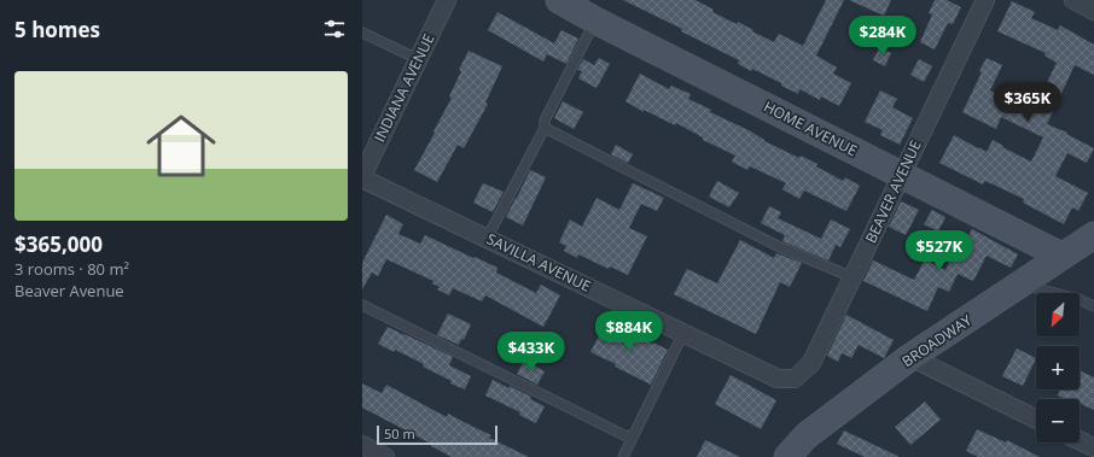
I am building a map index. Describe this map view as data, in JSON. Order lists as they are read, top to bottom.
{
  "streets": {
    "street": [
      "INDIANA AVENUE",
      "HOME AVENUE",
      "BEAVER AVENUE",
      "SAVILLA AVENUE",
      "BROADWAY"
    ]
  },
  "crossings": [
    ["INDIANA AVENUE", "SAVILLA AVENUE"],
    ["HOME AVENUE", "BEAVER AVENUE"],
    ["HOME AVENUE", "BROADWAY"],
    ["BEAVER AVENUE", "SAVILLA AVENUE"]
  ],
  "scale_bar": "50 m",
  "north": "bottom left",
  "page": {
    "heading": "5 homes",
    "price": [
      "$284K",
      "$365K",
      "$527K",
      "$884K",
      "$433K"
    ],
    "list": [
      {
        "name": "$365,000",
        "note": "3 rooms · 80 m² · Beaver Avenue"
      }
    ],
    "map_buttons": ["+", "−"],
    "scale": "50 m"
  }
}
